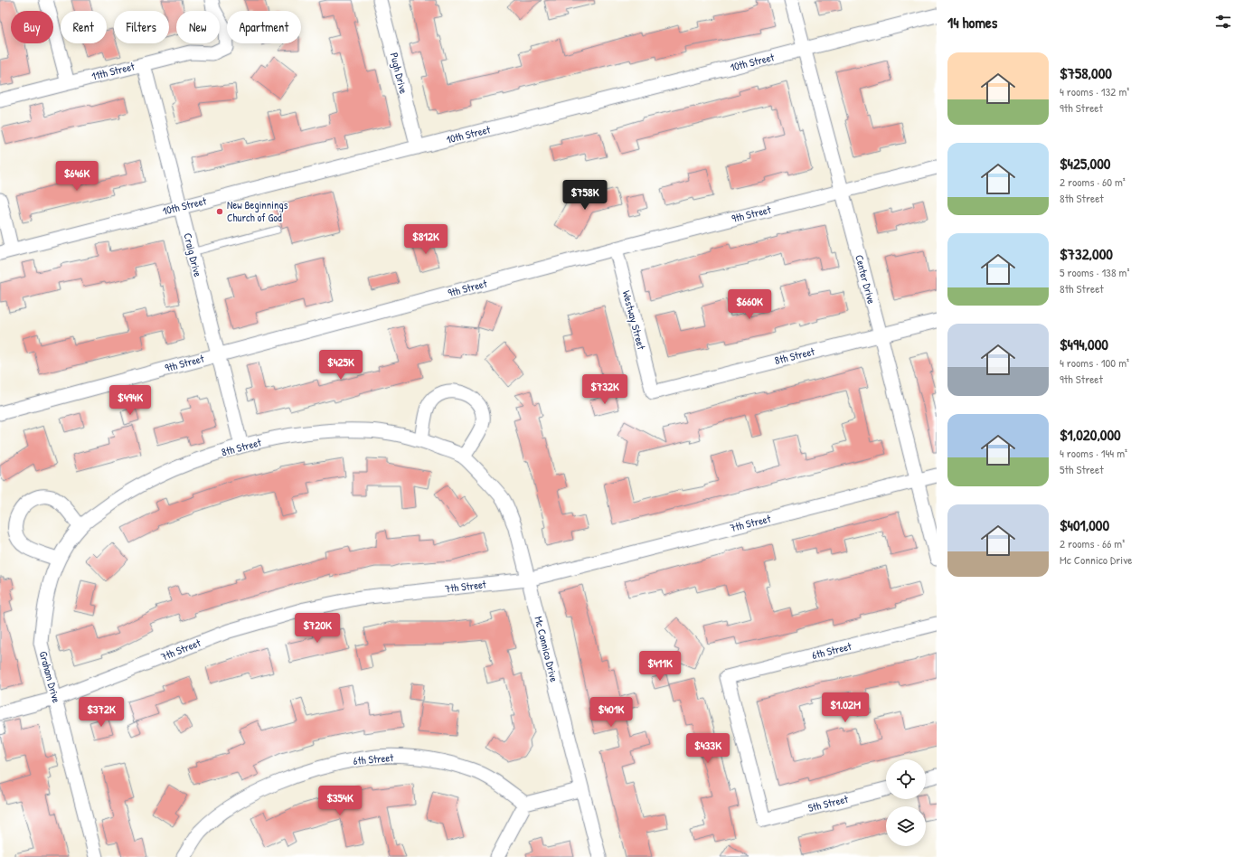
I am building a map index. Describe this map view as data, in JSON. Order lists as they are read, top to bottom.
{
  "streets": {
    "street": [
      "10th Street",
      "11th Street",
      "Pugh Drive",
      "9th Street",
      "Craig Drive",
      "Center Drive",
      "Westway Street",
      "8th Street",
      "7th Street",
      "Mc Connico Drive",
      "6th Street",
      "Graham Drive",
      "5th Street"
    ]
  },
  "crossings": [
    ["10th Street", "Pugh Drive"],
    ["10th Street", "Craig Drive"],
    ["10th Street", "Center Drive"],
    ["11th Street", "Craig Drive"],
    ["9th Street", "Craig Drive"],
    ["9th Street", "Center Drive"],
    ["9th Street", "Westway Street"],
    ["Craig Drive", "8th Street"],
    ["Center Drive", "8th Street"],
    ["Center Drive", "7th Street"],
    ["Westway Street", "8th Street"],
    ["8th Street", "Mc Connico Drive"],
    ["8th Street", "Graham Drive"],
    ["7th Street", "Mc Connico Drive"],
    ["7th Street", "Graham Drive"],
    ["6th Street", "5th Street"]
  ],
  "places": ["New Beginnings Church of God"],
  "page": {
    "heading": "14 homes",
    "chip": [
      "Buy",
      "Rent",
      "Filters",
      "New",
      "Apartment"
    ],
    "list": [
      {
        "name": "$758,000",
        "note": "4 rooms · 132 m² · 9th Street"
      },
      {
        "name": "$425,000",
        "note": "2 rooms · 60 m² · 8th Street"
      },
      {
        "name": "$732,000",
        "note": "5 rooms · 138 m² · 8th Street"
      },
      {
        "name": "$494,000",
        "note": "4 rooms · 100 m² · 9th Street"
      },
      {
        "name": "$1,020,000",
        "note": "4 rooms · 144 m² · 5th Street"
      },
      {
        "name": "$401,000",
        "note": "2 rooms · 66 m² · Mc Connico Drive"
      }
    ],
    "price": [
      "$646K",
      "$758K",
      "$812K",
      "$660K",
      "$425K",
      "$732K",
      "$494K",
      "$720K",
      "$411K",
      "$1.02M",
      "$372K",
      "$401K",
      "$433K",
      "$354K"
    ]
  }
}
